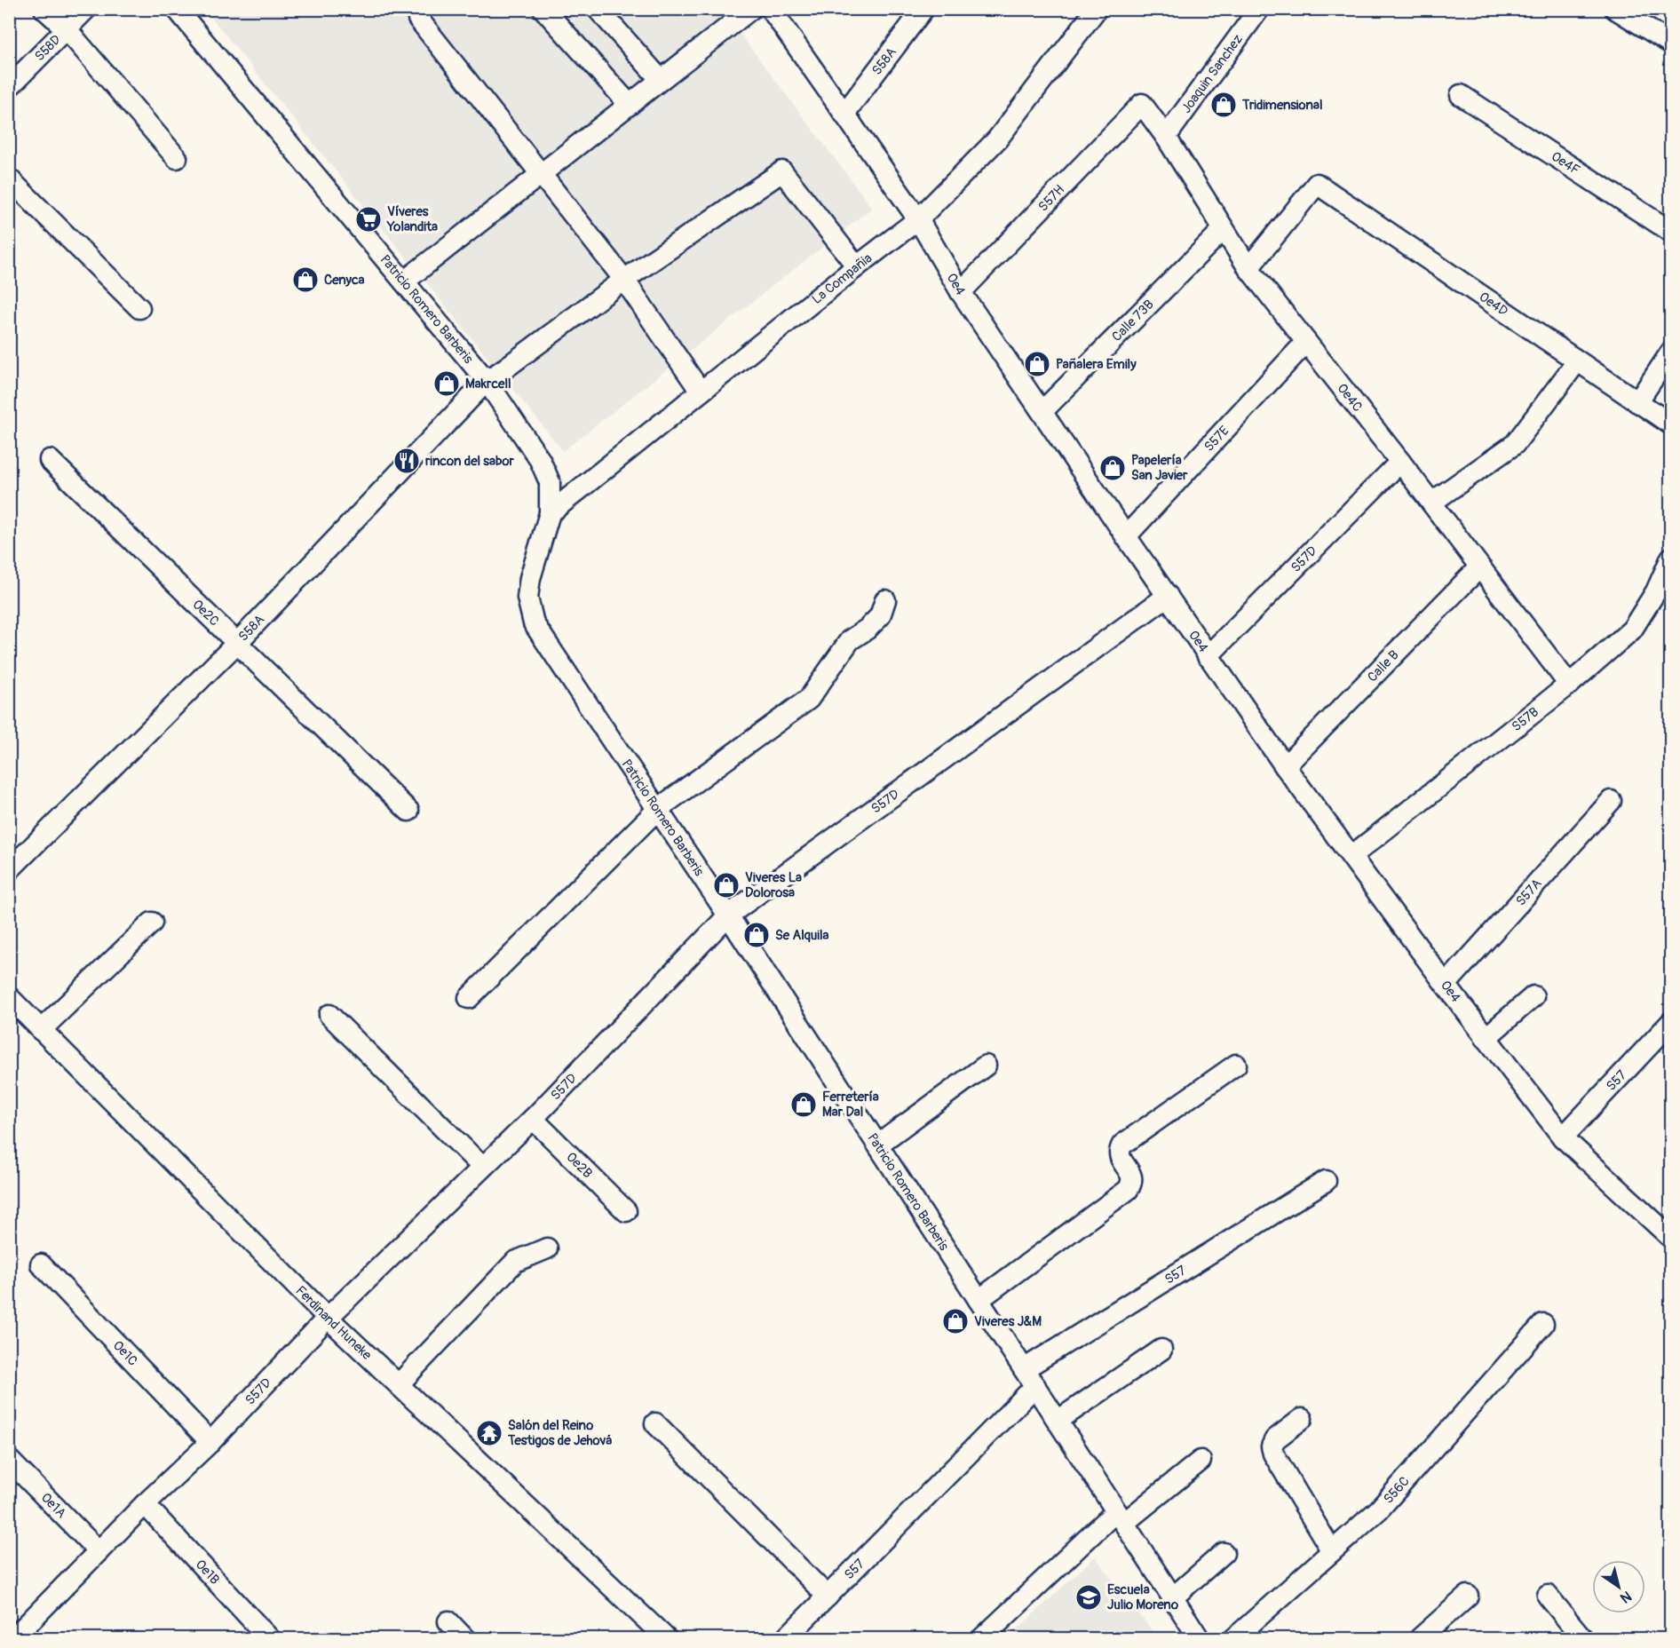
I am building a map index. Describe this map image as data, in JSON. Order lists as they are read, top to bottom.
{
  "streets": {
    "street": [
      "S58D",
      "S58A",
      "Joaquin Sanchez",
      "Oe4F",
      "S57H",
      "La Compañia",
      "Oe4",
      "Oe4D",
      "Patricio Romero Barberis",
      "Calle 73B",
      "Oe4C",
      "S57E",
      "S57D",
      "Oe2C",
      "Calle B",
      "S57B",
      "S57A",
      "S57",
      "Oe2B",
      "Ferdinand Huneke",
      "Oe1C",
      "S56C",
      "Oe1A",
      "Oe1B"
    ]
  },
  "crossings": [
    ["S58A", "La Compañia"],
    ["S58A", "Oe4"],
    ["S58A", "Patricio Romero Barberis"],
    ["S58A", "Oe2C"],
    ["Joaquin Sanchez", "Oe4C"],
    ["S57H", "Oe4"],
    ["S57H", "Oe4C"],
    ["La Compañia", "Oe4"],
    ["La Compañia", "Patricio Romero Barberis"],
    ["Oe4", "Calle 73B"],
    ["Oe4", "S57E"],
    ["Oe4", "S57D"],
    ["Oe4", "Calle B"],
    ["Oe4", "S57B"],
    ["Oe4", "S57A"],
    ["Oe4", "S57"],
    ["Oe4D", "Oe4C"],
    ["Patricio Romero Barberis", "S57D"],
    ["Patricio Romero Barberis", "S57"],
    ["Calle 73B", "Oe4C"],
    ["Oe4C", "S57E"],
    ["Oe4C", "S57D"],
    ["Oe4C", "Calle B"],
    ["Oe4C", "S57B"],
    ["S57D", "Oe2B"],
    ["S57D", "Ferdinand Huneke"],
    ["S57D", "Oe1C"],
    ["S57D", "Oe1A"],
    ["S57D", "Oe1B"]
  ],
  "places": {
    "shop": [
      "Tridimensional",
      "Cenyca",
      "Pañalera Emily",
      "Makrcell",
      "Papelería San Javier",
      "Viveres La Dolorosa",
      "Se Alquila",
      "Ferretería Mar Dal",
      "Viveres J&M"
    ],
    "supermarket": ["Víveres Yolandita"],
    "restaurant": ["rincon del sabor"],
    "temple": ["Salón del Reino Testigos de Jehová"],
    "school or university": ["Escuela Julio Moreno"]
  },
  "north": "bottom right"
}
